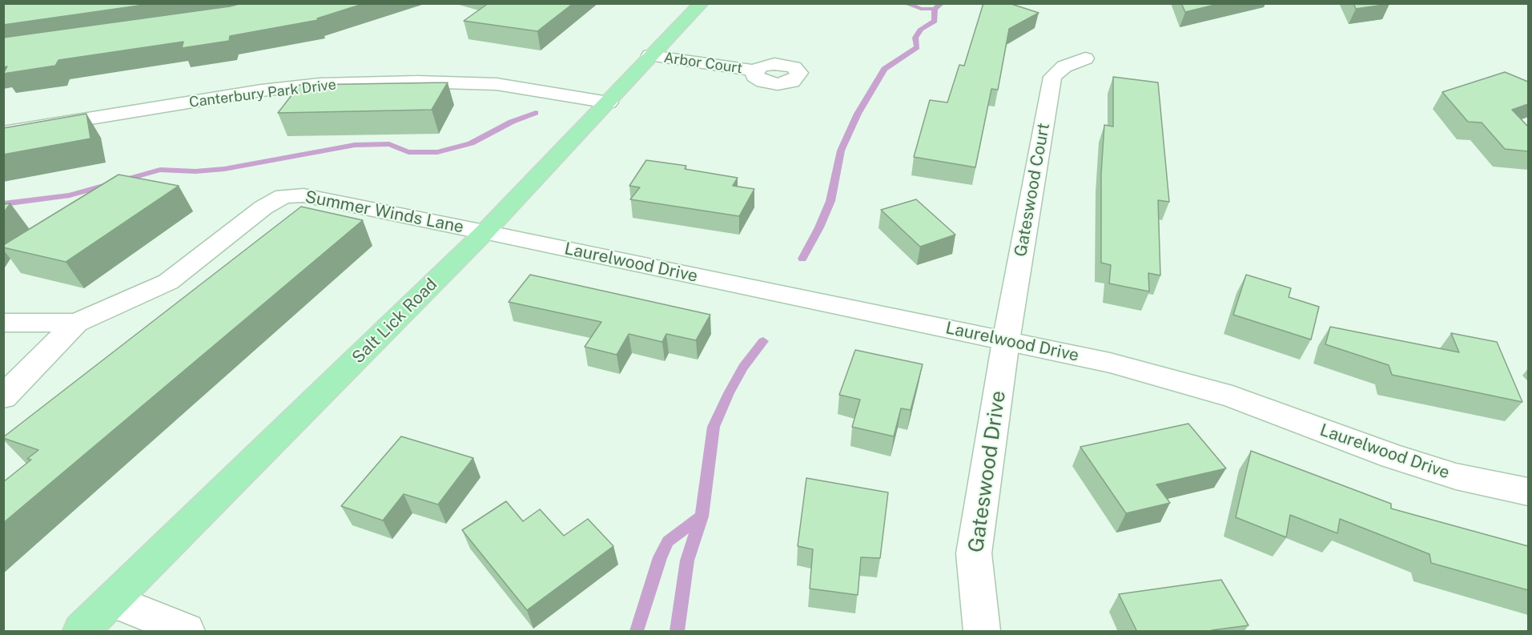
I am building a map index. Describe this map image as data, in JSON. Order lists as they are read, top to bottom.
{
  "streets": {
    "main road": ["Salt Lick Road"],
    "street": [
      "Arbor Court",
      "Canterbury Park Drive",
      "Gateswood Court",
      "Summer Winds Lane",
      "Laurelwood Drive",
      "Gateswood Drive"
    ]
  },
  "crossings": [
    ["Arbor Court", "Salt Lick Road"],
    ["Canterbury Park Drive", "Salt Lick Road"],
    ["Gateswood Court", "Laurelwood Drive"],
    ["Gateswood Court", "Gateswood Drive"],
    ["Summer Winds Lane", "Laurelwood Drive"],
    ["Summer Winds Lane", "Salt Lick Road"],
    ["Laurelwood Drive", "Salt Lick Road"],
    ["Laurelwood Drive", "Gateswood Drive"]
  ]
}
